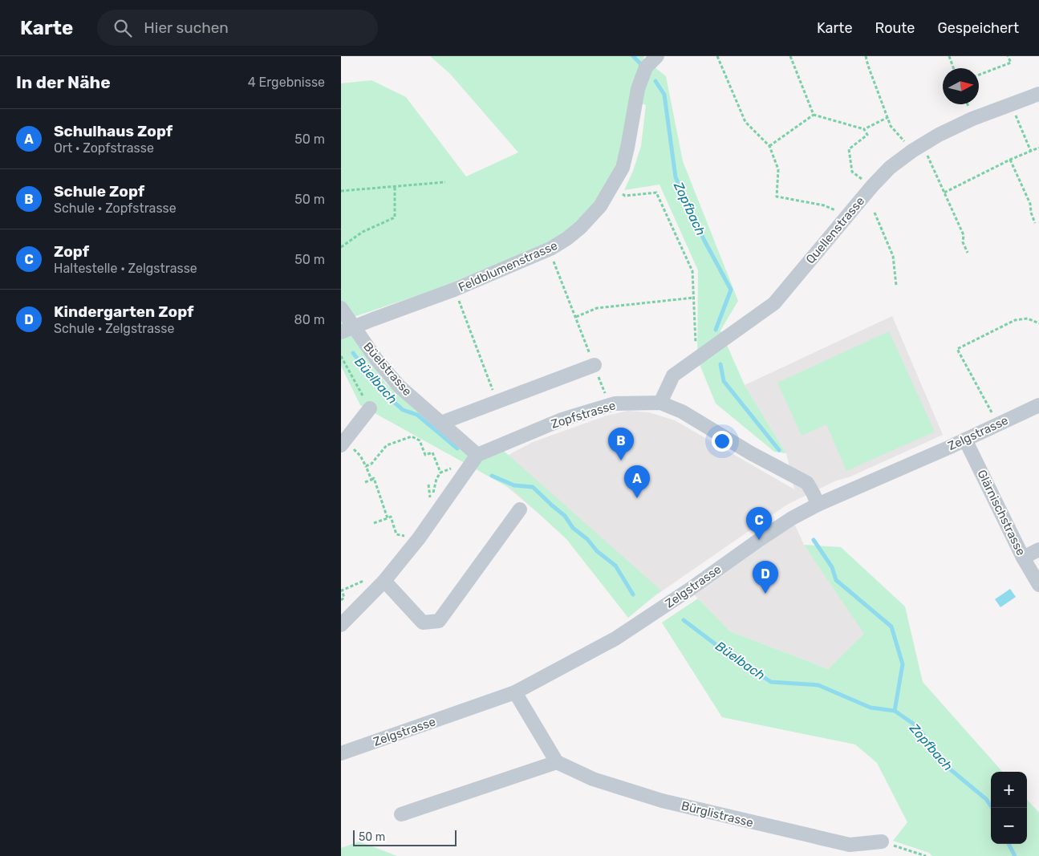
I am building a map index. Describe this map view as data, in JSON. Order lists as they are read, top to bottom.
{
  "streets": {
    "street": [
      "Quellenstrasse",
      "Feldblumenstrasse",
      "Büelstrasse",
      "Zopfstrasse",
      "Zelgstrasse",
      "Glärnischstrasse",
      "Bürglistrasse"
    ]
  },
  "crossings": [
    ["Quellenstrasse", "Zopfstrasse"],
    ["Feldblumenstrasse", "Büelstrasse"],
    ["Büelstrasse", "Zopfstrasse"],
    ["Zopfstrasse", "Zelgstrasse"],
    ["Zelgstrasse", "Glärnischstrasse"]
  ],
  "water": ["Zopfbach", "Büelbach"],
  "scale_bar": "50 m",
  "north": "right",
  "page": {
    "header": "Karte",
    "search": "Hier suchen",
    "nav": ["Karte", "Route", "Gespeichert"],
    "heading": ["In der Nähe", "4 Ergebnisse"],
    "list": [
      {
        "mark": "A",
        "name": "Schulhaus Zopf",
        "note": "Ort · Zopfstrasse",
        "value": "50 m"
      },
      {
        "mark": "B",
        "name": "Schule Zopf",
        "note": "Schule · Zopfstrasse",
        "value": "50 m"
      },
      {
        "mark": "C",
        "name": "Zopf",
        "note": "Haltestelle · Zelgstrasse",
        "value": "50 m"
      },
      {
        "mark": "D",
        "name": "Kindergarten Zopf",
        "note": "Schule · Zelgstrasse",
        "value": "80 m"
      }
    ],
    "pins": [
      "B",
      "A",
      "C",
      "D"
    ],
    "map_buttons": ["+", "−"],
    "scale": "50 m"
  }
}
